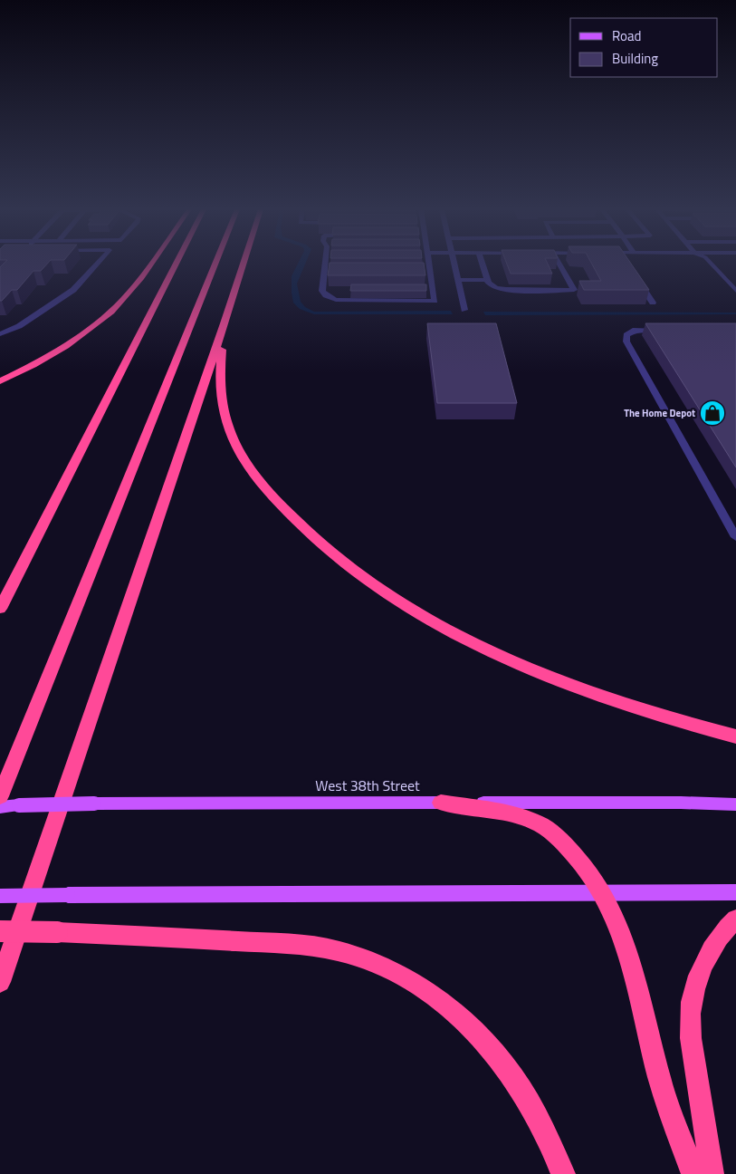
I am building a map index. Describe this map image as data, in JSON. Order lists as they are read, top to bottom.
{
  "streets": {
    "main road": ["West 38th Street"]
  },
  "places": {
    "shop": ["The Home Depot"]
  },
  "legend": ["Road", "Building"]
}
